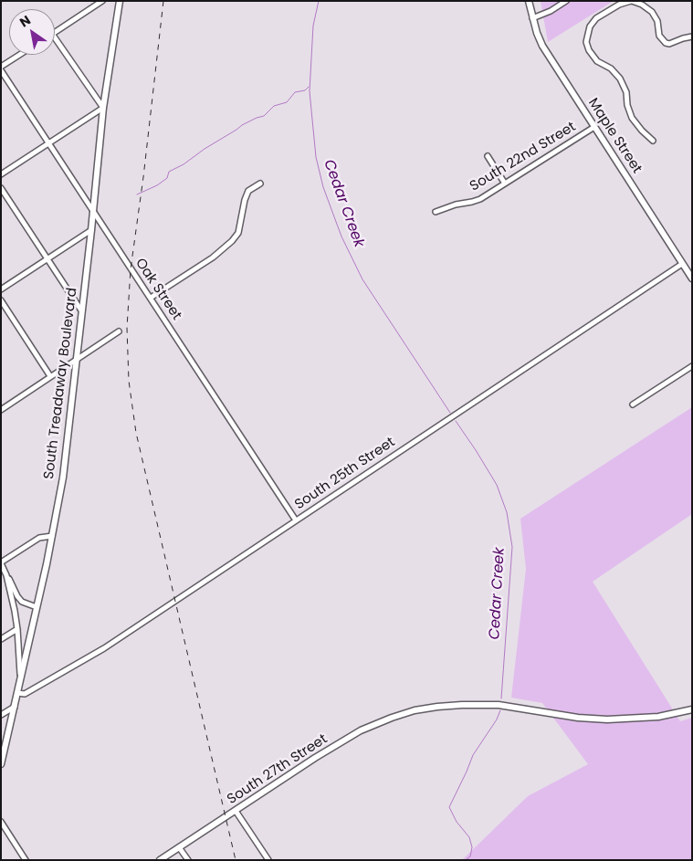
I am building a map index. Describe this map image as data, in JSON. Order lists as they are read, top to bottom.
{
  "streets": {
    "main road": ["Maple Street", "South Treadaway Boulevard", "South 27th Street"],
    "street": ["South 22nd Street", "Oak Street", "South 25th Street"]
  },
  "crossings": [
    ["Maple Street", "South 22nd Street"],
    ["Maple Street", "South 25th Street"],
    ["Oak Street", "South Treadaway Boulevard"],
    ["Oak Street", "South 25th Street"],
    ["South Treadaway Boulevard", "South 25th Street"]
  ],
  "water": ["Cedar Creek"],
  "north": "top left"
}
